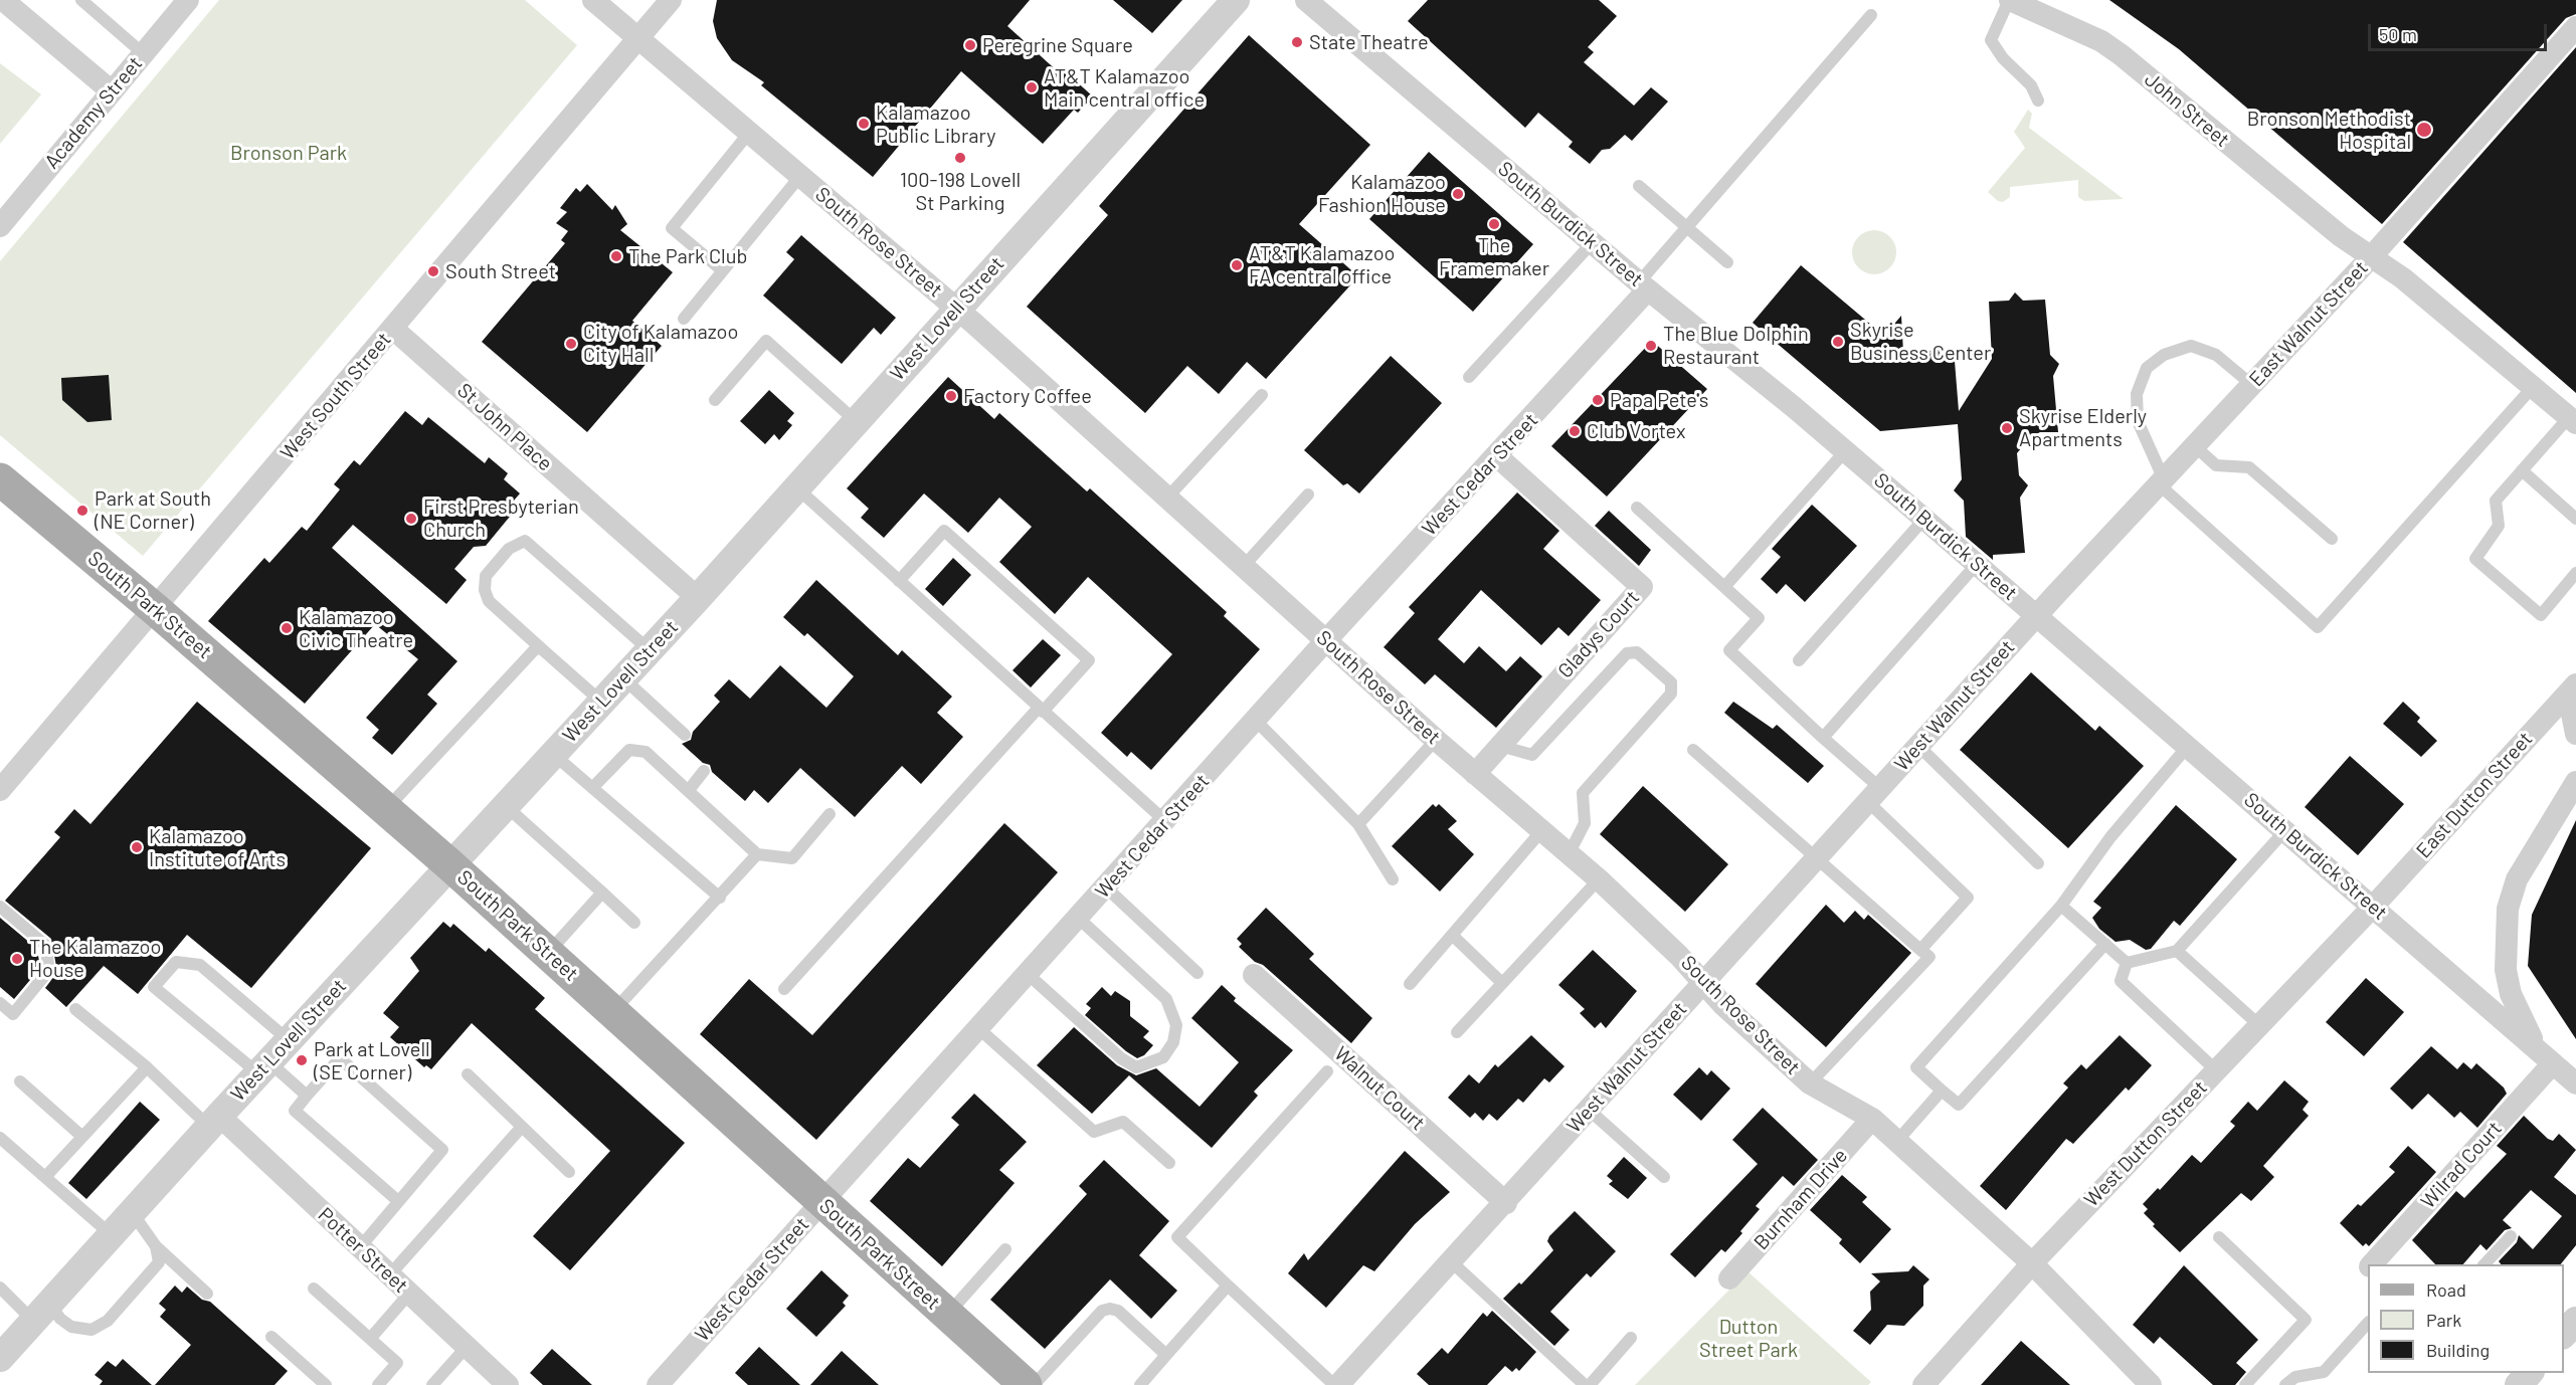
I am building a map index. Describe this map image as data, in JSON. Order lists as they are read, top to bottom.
{
  "streets": {
    "main road": ["South Park Street"],
    "street": [
      "John Street",
      "Academy Street",
      "South Burdick Street",
      "South Rose Street",
      "West Lovell Street",
      "East Walnut Street",
      "West South Street",
      "St John Place",
      "West Cedar Street",
      "Gladys Court",
      "West Walnut Street",
      "East Dutton Street",
      "Walnut Court",
      "West Dutton Street",
      "Wilrad Court",
      "Burnham Drive",
      "Potter Street"
    ]
  },
  "crossings": [
    ["John Street", "East Walnut Street"],
    ["South Burdick Street", "East Walnut Street"],
    ["South Burdick Street", "West Cedar Street"],
    ["South Burdick Street", "West Walnut Street"],
    ["South Burdick Street", "East Dutton Street"],
    ["South Burdick Street", "West Dutton Street"],
    ["South Burdick Street", "Wilrad Court"],
    ["South Rose Street", "West Lovell Street"],
    ["South Rose Street", "West South Street"],
    ["South Rose Street", "West Cedar Street"],
    ["South Rose Street", "Gladys Court"],
    ["South Rose Street", "West Walnut Street"],
    ["South Rose Street", "West Dutton Street"],
    ["South Rose Street", "Burnham Drive"],
    ["West Lovell Street", "St John Place"],
    ["West Lovell Street", "South Park Street"],
    ["West Lovell Street", "Potter Street"],
    ["East Walnut Street", "West Walnut Street"],
    ["West South Street", "St John Place"],
    ["West South Street", "South Park Street"],
    ["West Cedar Street", "South Park Street"],
    ["West Cedar Street", "Gladys Court"],
    ["West Walnut Street", "Walnut Court"],
    ["East Dutton Street", "West Dutton Street"]
  ],
  "parks": ["Bronson Park", "Dutton Street Park"],
  "places": [
    "State Theatre",
    "Peregrine Square",
    "AT&T Kalamazoo Main central office",
    "Kalamazoo Public Library",
    "Bronson Methodist Hospital",
    "100-198 Lovell St Parking",
    "Kalamazoo Fashion House",
    "The Framemaker",
    "The Park Club",
    "AT&T Kalamazoo FA central office",
    "South Street",
    "Skyrise Business Center",
    "City of Kalamazoo City Hall",
    "The Blue Dolphin Restaurant",
    "Factory Coffee",
    "Papa Pete's",
    "Skyrise Elderly Apartments",
    "Club Vortex",
    "Park at South (NE Corner)",
    "First Presbyterian Church",
    "Kalamazoo Civic Theatre",
    "Kalamazoo Institute of Arts",
    "The Kalamazoo House",
    "Park at Lovell (SE Corner)"
  ],
  "legend": ["Road", "Park", "Building"],
  "scale_bar": "50 m"
}
